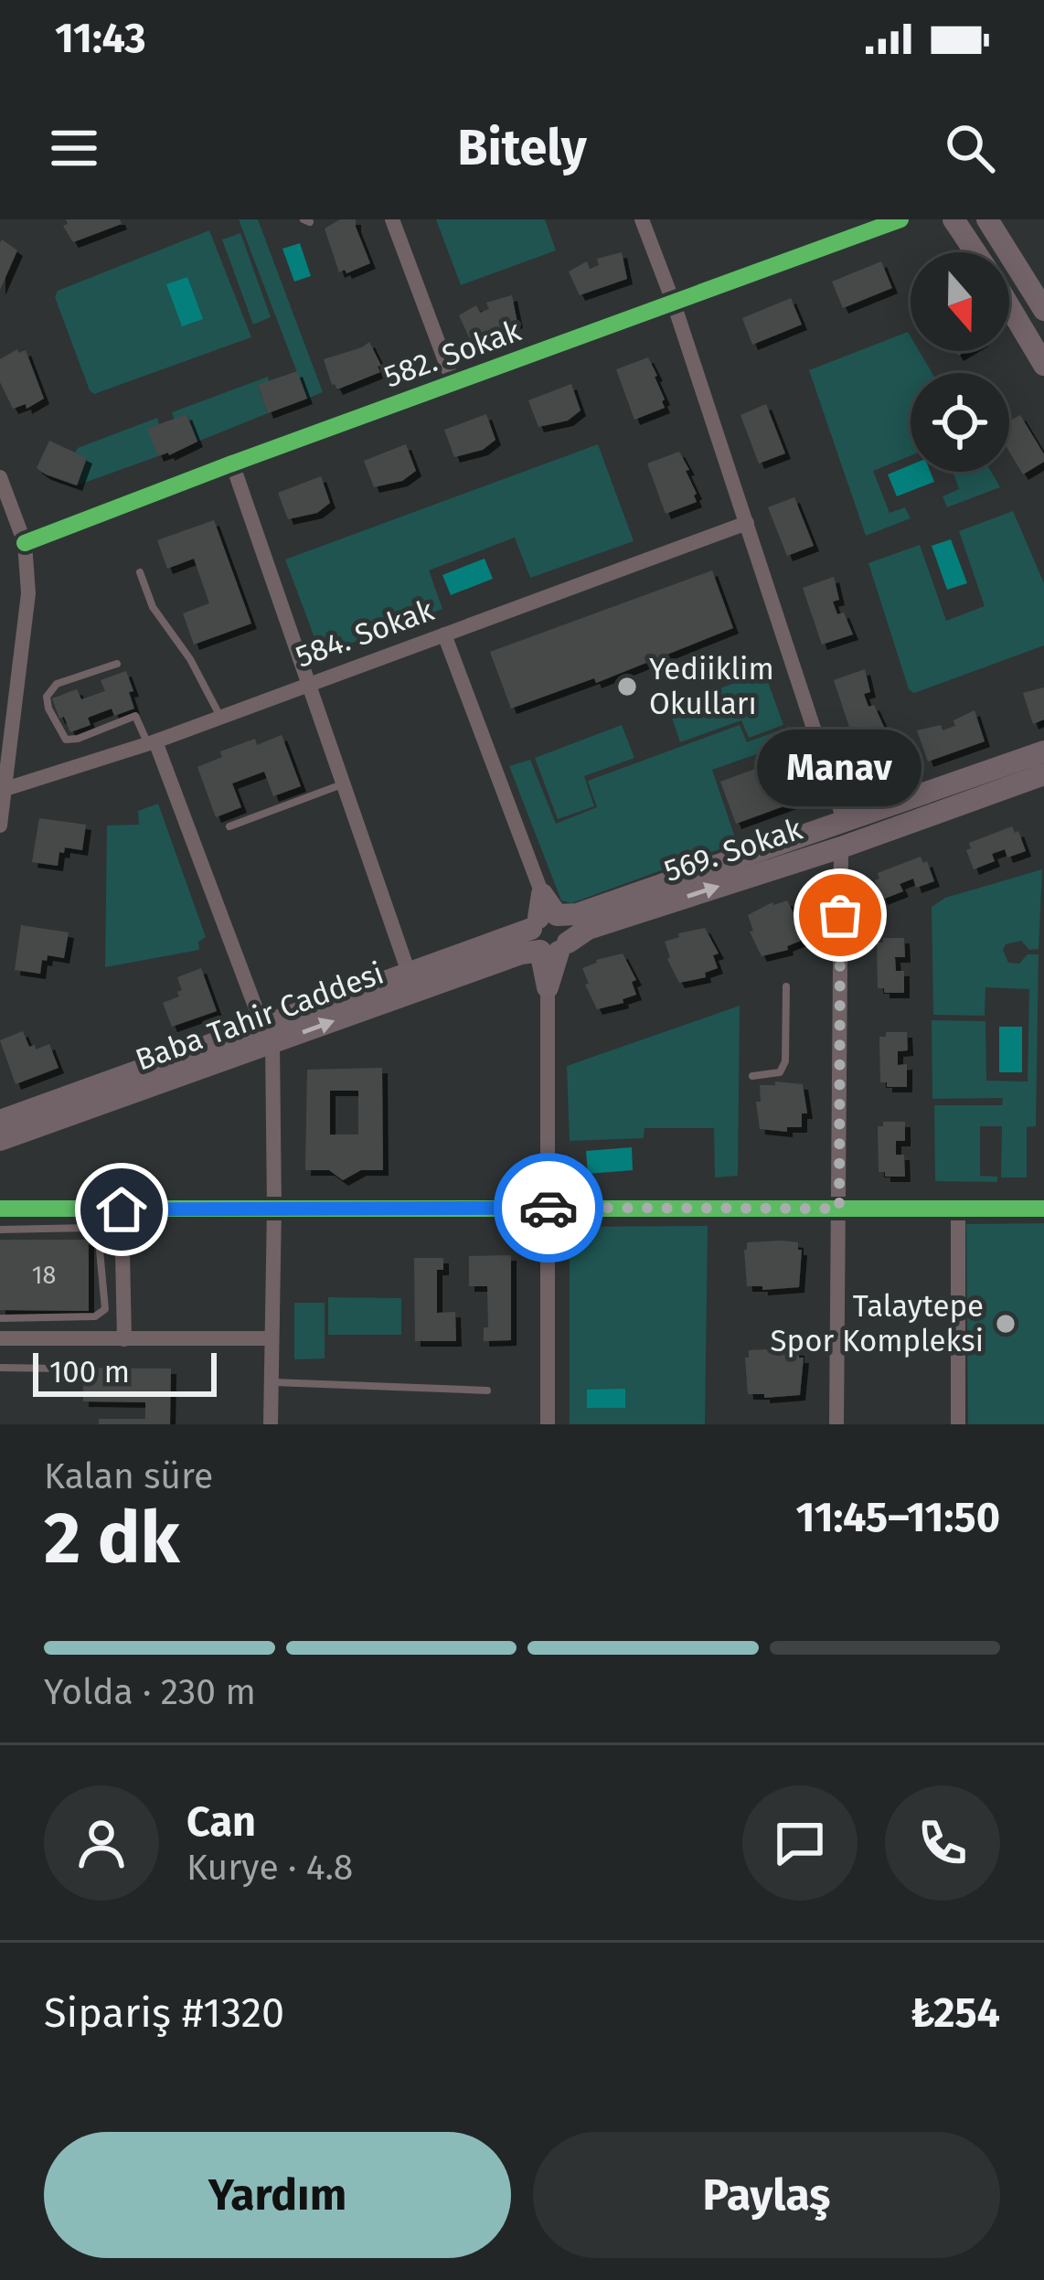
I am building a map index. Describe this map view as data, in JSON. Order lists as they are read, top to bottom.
{
  "streets": {
    "street": [
      "582. Sokak",
      "584. Sokak",
      "569. Sokak",
      "Baba Tahir Caddesi"
    ]
  },
  "crossings": [
    ["569. Sokak", "Baba Tahir Caddesi"]
  ],
  "places": ["Yediiklim Okulları", "Manav", "Talaytepe Spor Kompleksi"],
  "house_numbers": ["18"],
  "scale_bar": "100 m",
  "north": "bottom",
  "page": {
    "status": "11:43",
    "header": "Bitely",
    "bubble": "Manav",
    "scale": "100 m",
    "heading": ["2 dk", "Kalan süre", "11:45–11:50"],
    "panel": [
      "Can",
      "Kurye · 4.8",
      "Sipariş #1320",
      "₺254"
    ],
    "bar": "Yolda · 230 m",
    "buttons": ["Yardım", "Paylaş"]
  }
}
